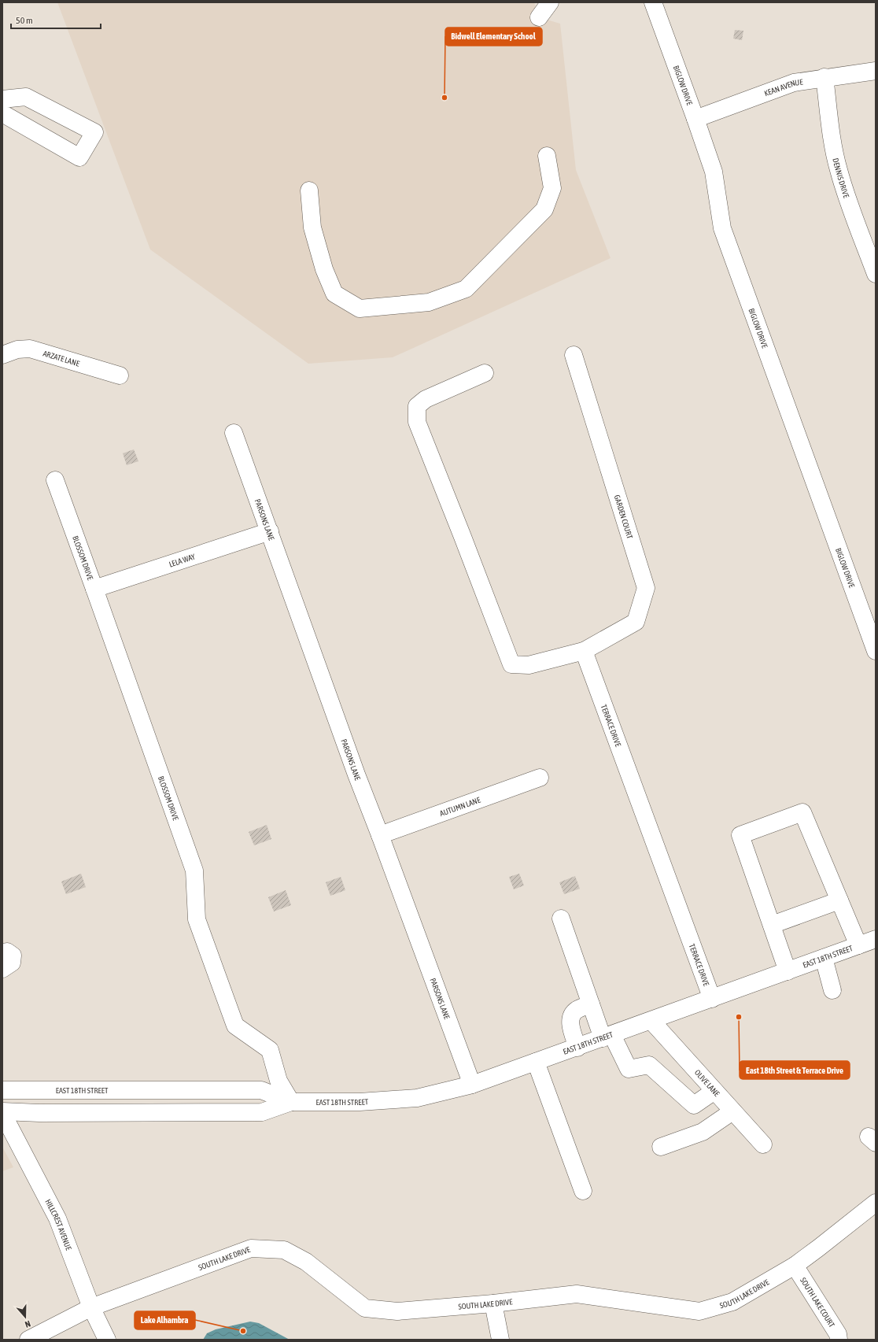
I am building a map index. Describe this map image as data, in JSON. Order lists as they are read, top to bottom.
{
  "streets": {
    "street": [
      "BIGLOW DRIVE",
      "KEAN AVENUE",
      "DENNIS DRIVE",
      "ARZATE LANE",
      "GARDEN COURT",
      "PARSONS LANE",
      "BLOSSOM DRIVE",
      "LELA WAY",
      "TERRACE DRIVE",
      "AUTUMN LANE",
      "EAST 18TH STREET",
      "OLIVE LANE",
      "HILLCREST AVENUE",
      "SOUTH LAKE DRIVE",
      "SOUTH LAKE COURT"
    ]
  },
  "crossings": [
    ["BIGLOW DRIVE", "KEAN AVENUE"],
    ["KEAN AVENUE", "DENNIS DRIVE"],
    ["GARDEN COURT", "TERRACE DRIVE"],
    ["PARSONS LANE", "LELA WAY"],
    ["PARSONS LANE", "AUTUMN LANE"],
    ["PARSONS LANE", "EAST 18TH STREET"],
    ["BLOSSOM DRIVE", "LELA WAY"],
    ["BLOSSOM DRIVE", "EAST 18TH STREET"],
    ["TERRACE DRIVE", "EAST 18TH STREET"],
    ["EAST 18TH STREET", "OLIVE LANE"],
    ["EAST 18TH STREET", "HILLCREST AVENUE"],
    ["HILLCREST AVENUE", "SOUTH LAKE DRIVE"],
    ["SOUTH LAKE DRIVE", "SOUTH LAKE COURT"]
  ],
  "places": ["Bidwell Elementary School", "East 18th Street & Terrace Drive", "Lake Alhambra"],
  "scale_bar": "50 m",
  "north": "bottom"
}
